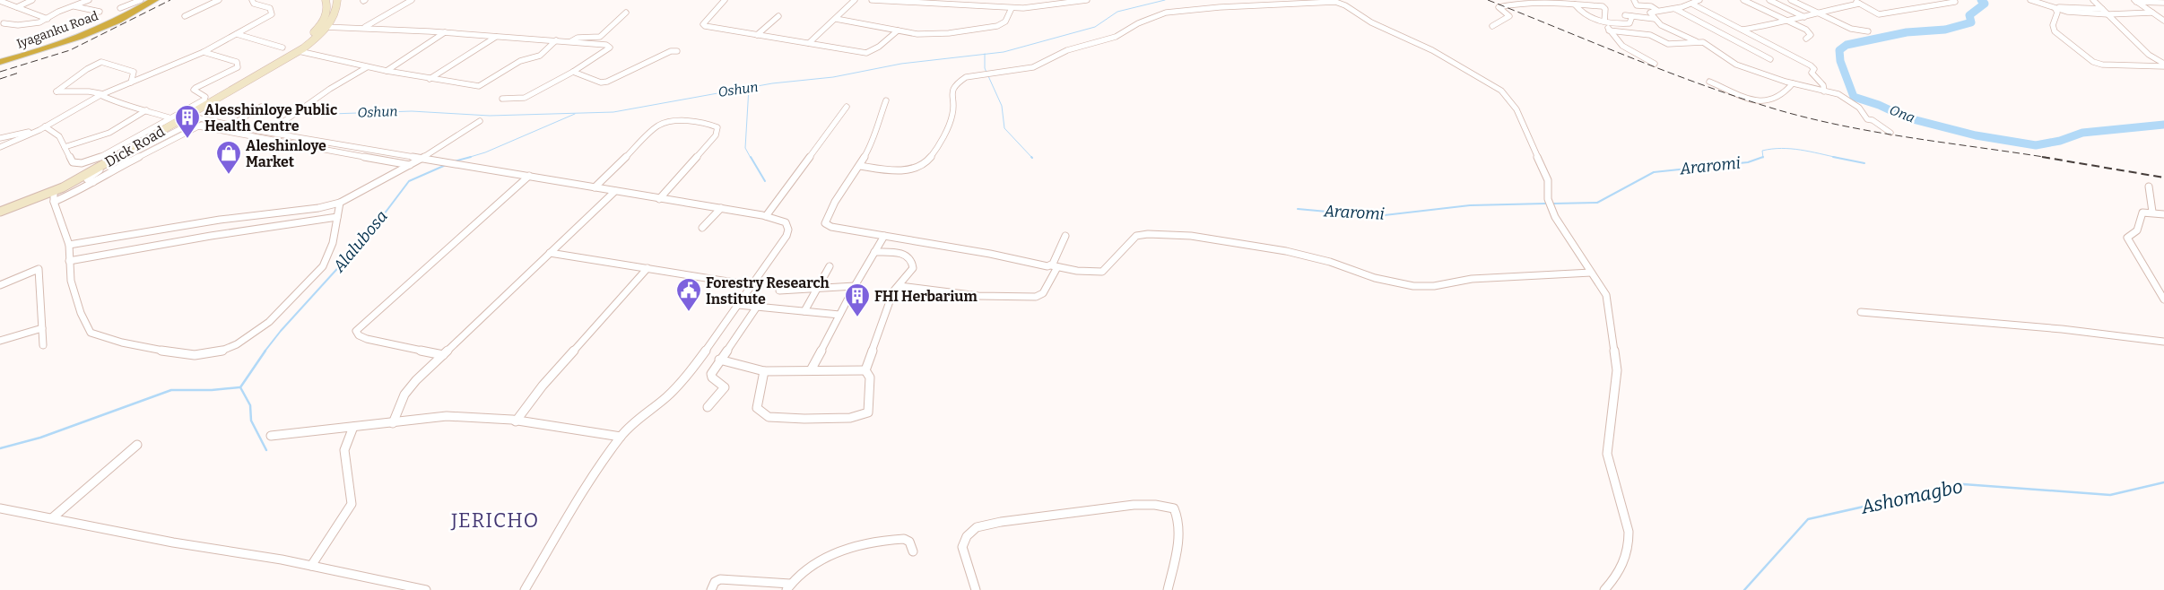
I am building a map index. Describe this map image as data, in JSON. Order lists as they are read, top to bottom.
{
  "streets": {
    "highway": ["Iyaganku Road"],
    "main road": ["Dick Road"]
  },
  "districts": ["JERICHO"],
  "water": [
    "Oshun",
    "Ona",
    "Araromi",
    "Alalubosa",
    "Ashomagbo"
  ],
  "places": {
    "building": ["Alesshinloye Public Health Centre", "FHI Herbarium"],
    "shop": ["Aleshinloye Market"],
    "public building": ["Forestry Research Institute"]
  }
}
